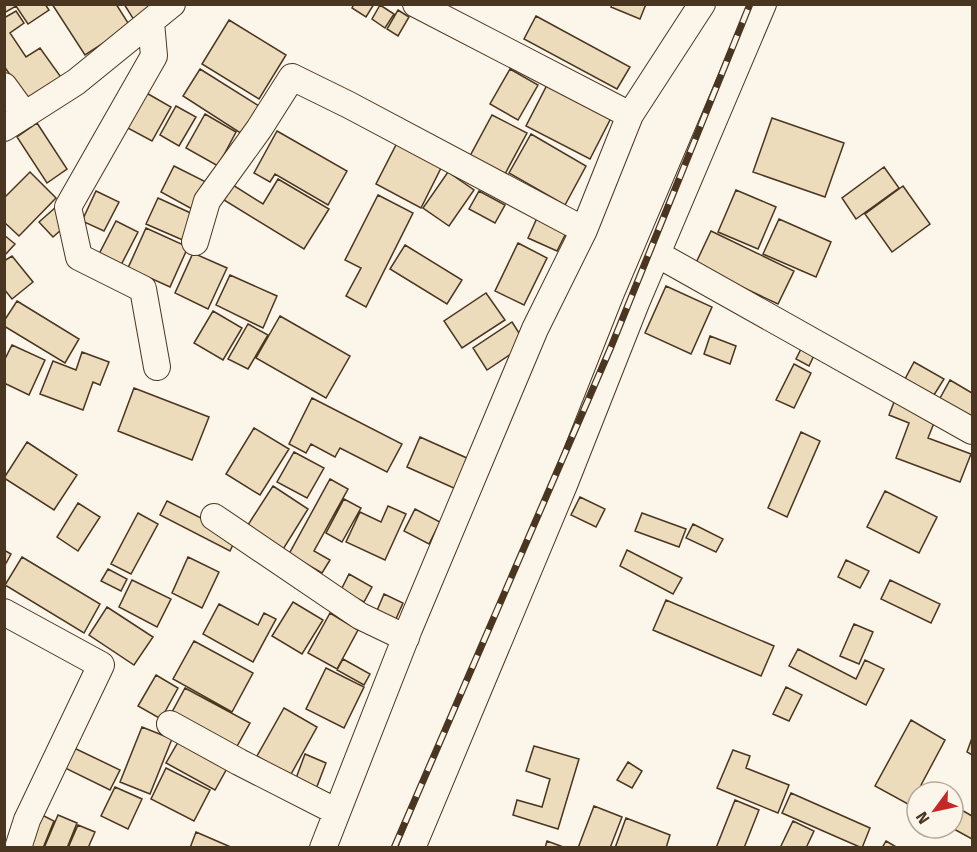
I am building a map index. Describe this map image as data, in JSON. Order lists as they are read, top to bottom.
{
  "north": "bottom left"
}
